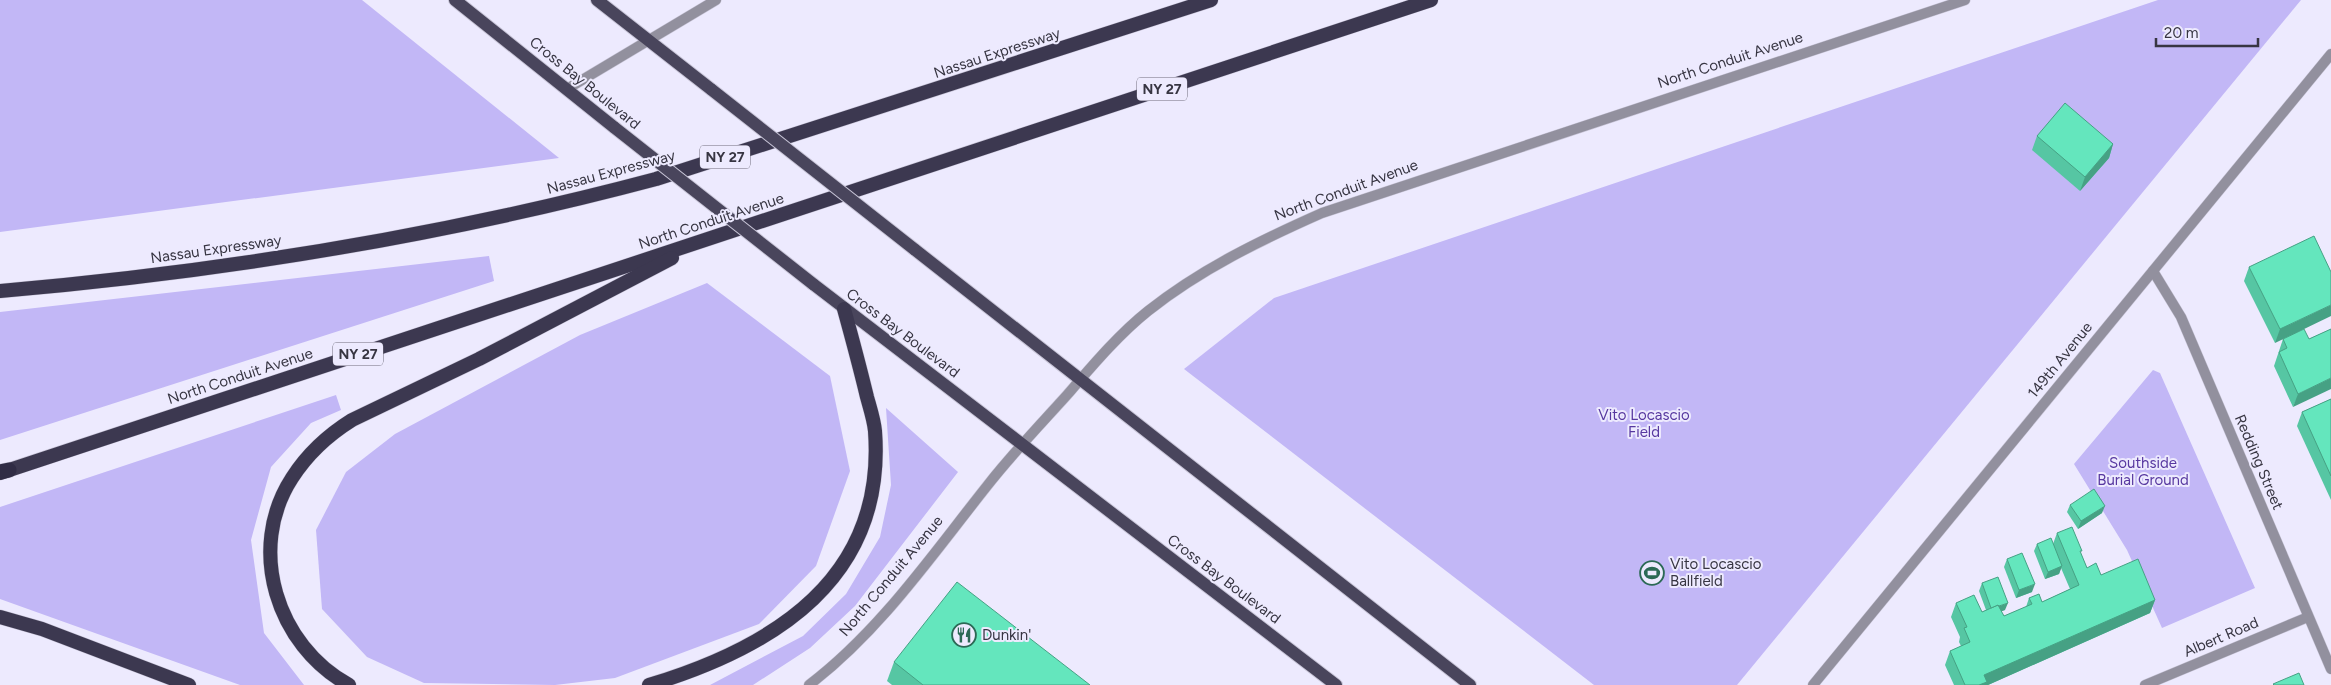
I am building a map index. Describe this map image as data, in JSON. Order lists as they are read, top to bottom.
{
  "streets": {
    "highway": ["Nassau Expressway", "North Conduit Avenue", "NY 27"],
    "main road": ["Cross Bay Boulevard"],
    "street": ["149th Avenue", "Redding Street", "Albert Road"]
  },
  "crossings": [
    ["North Conduit Avenue", "Cross Bay Boulevard"],
    ["149th Avenue", "Redding Street"],
    ["Redding Street", "Albert Road"]
  ],
  "parks": ["Vito Locascio Field", "Southside Burial Ground"],
  "places": {
    "sports": ["Vito Locascio Ballfield"],
    "restaurant": ["Dunkin'"]
  },
  "scale_bar": "20 m"
}
